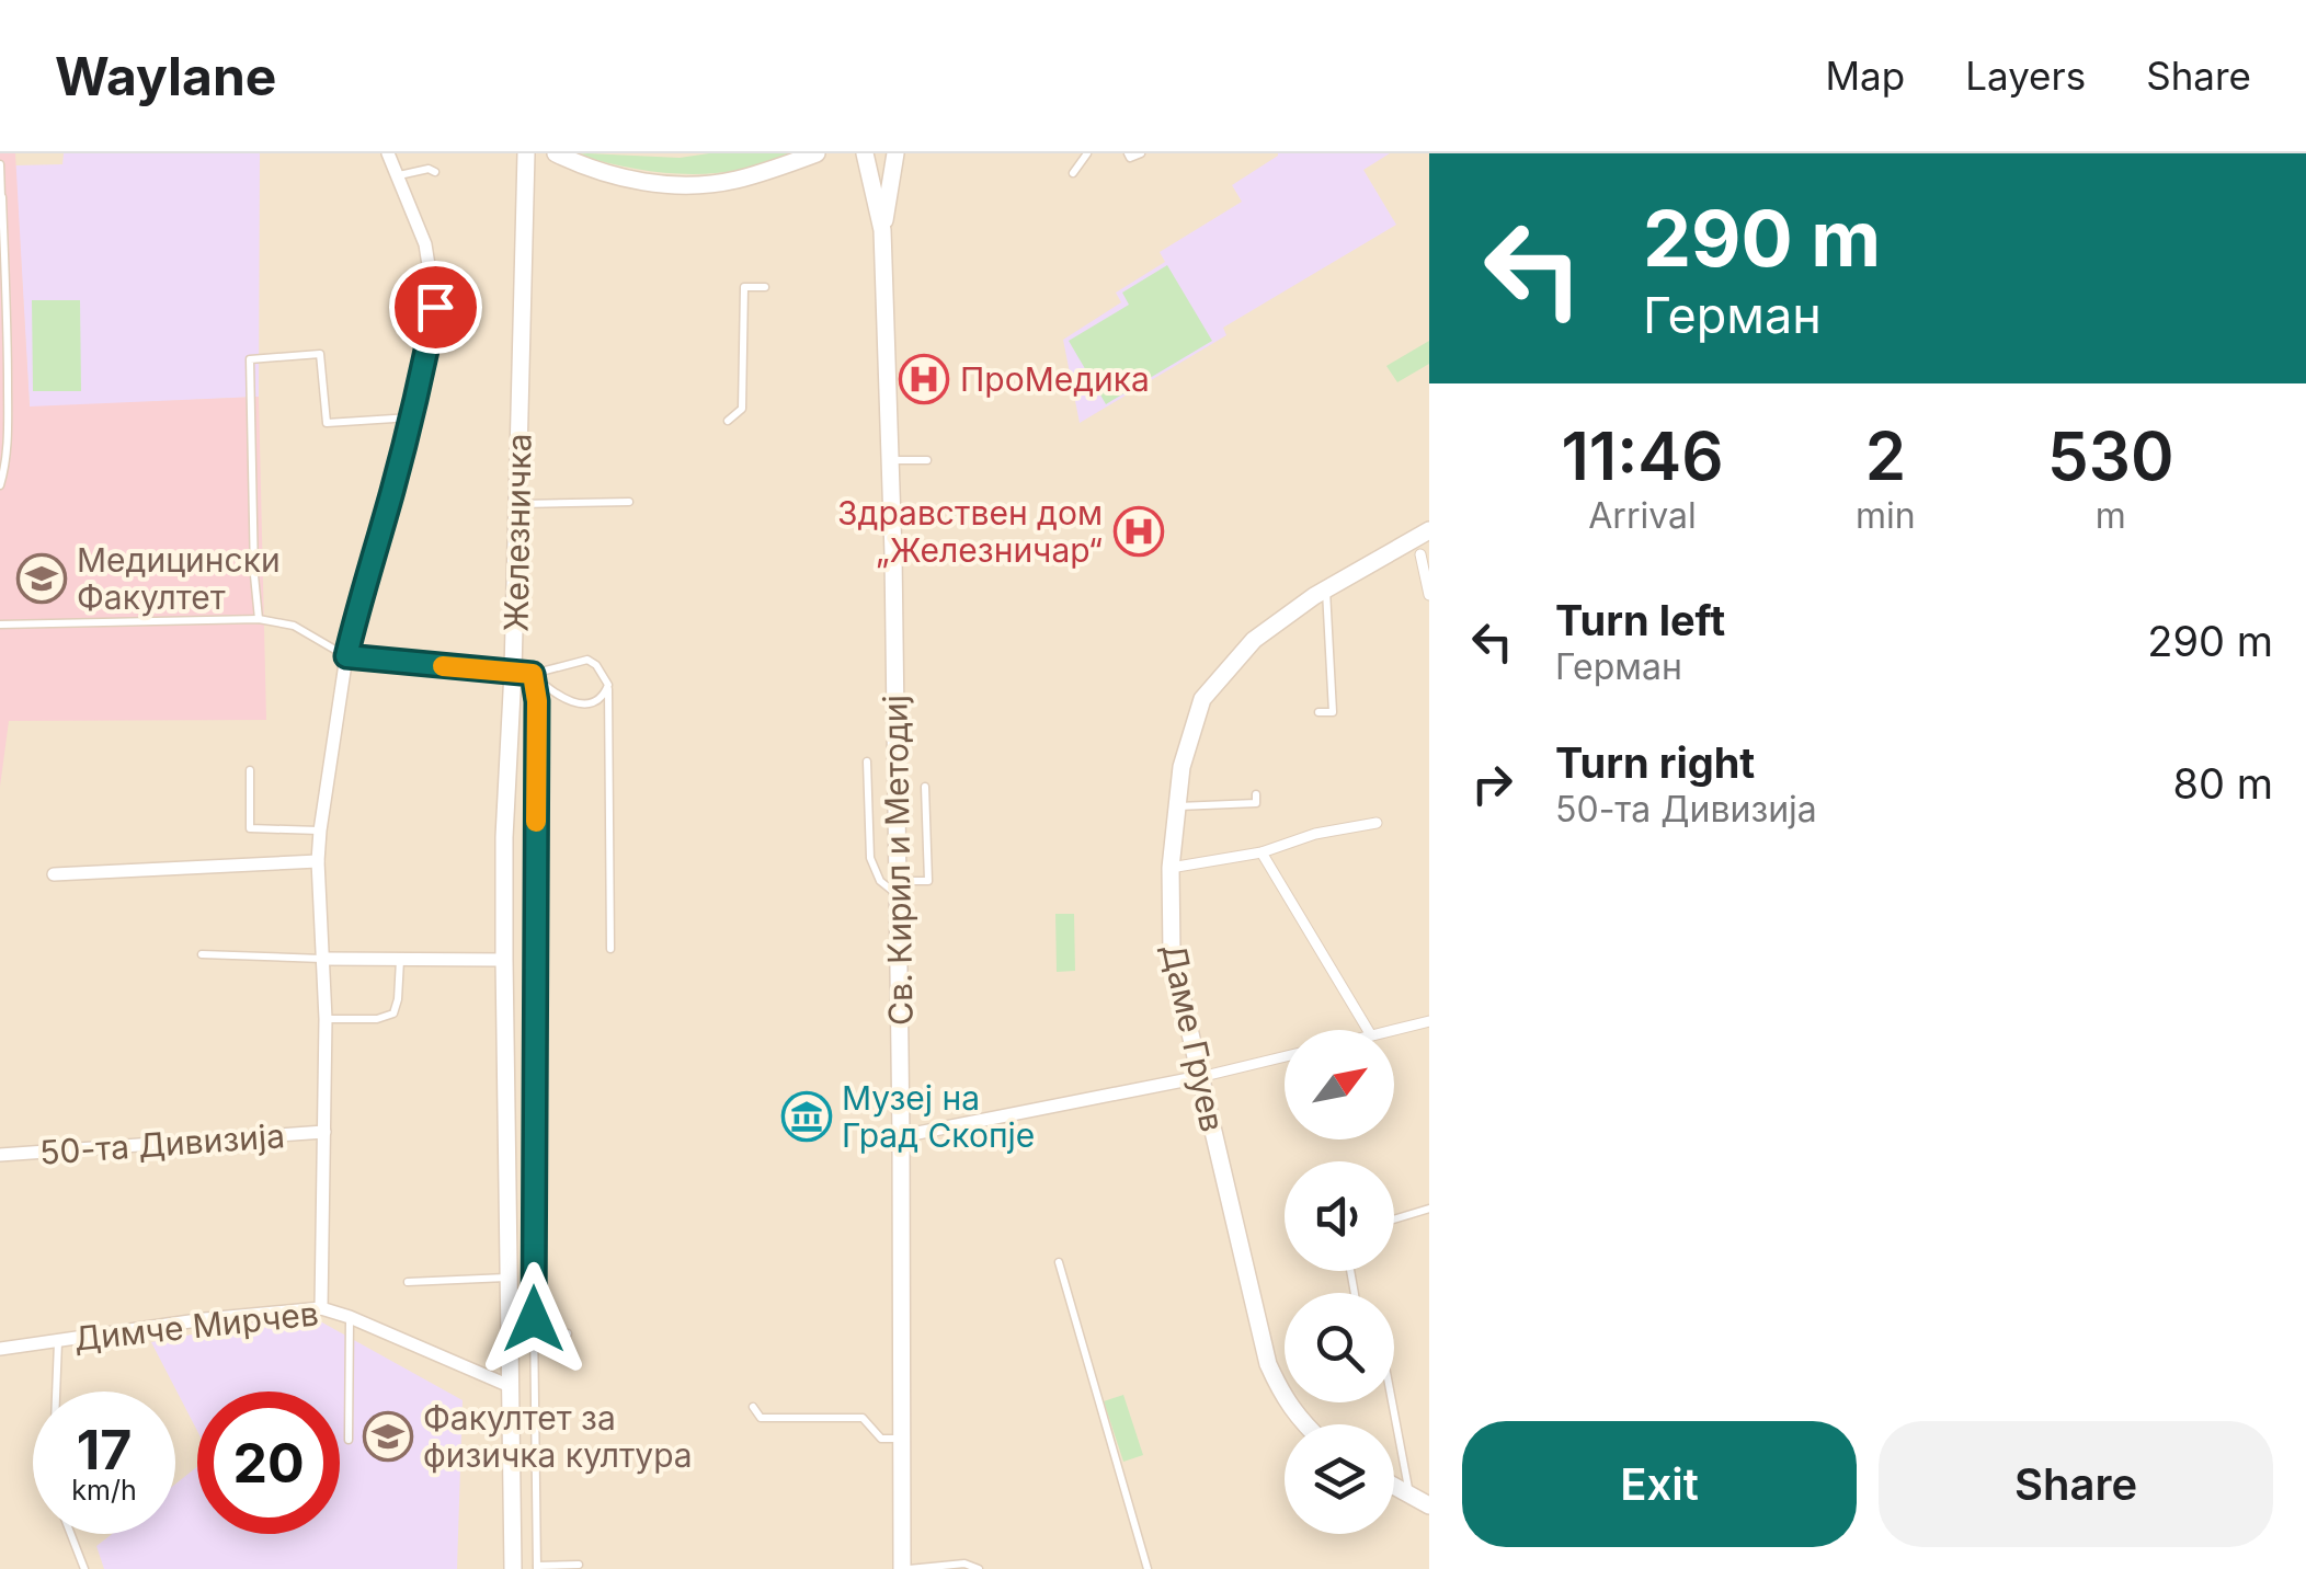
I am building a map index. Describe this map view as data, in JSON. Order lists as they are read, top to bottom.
{
  "streets": {
    "street": [
      "Железничка",
      "Св. Кирил и Методиј",
      "Даме Груев",
      "50-та Дивизија",
      "Димче Мирчев"
    ]
  },
  "crossings": [
    ["Железничка", "Димче Мирчев"],
    ["50-та Дивизија", "Димче Мирчев"]
  ],
  "places": {
    "hospital": ["ПроМедика", "Здравствен дом „Железничар“"],
    "school or university": ["Медицински Факултет", "Факултет за физичка култура"],
    "museum": ["Музеј на Град Скопје"]
  },
  "north": "top right",
  "page": {
    "header": "Waylane",
    "nav": ["Map", "Layers", "Share"],
    "turn": ["290 m", "Герман"],
    "eta": [
      "11:46",
      "Arrival",
      "2",
      "min",
      "530",
      "m"
    ],
    "list": [
      {
        "name": "Turn left",
        "note": "Герман",
        "value": "290 m"
      },
      {
        "name": "Turn right",
        "note": "50-та Дивизија",
        "value": "80 m"
      }
    ],
    "speed": "17 km/h",
    "limit": "20",
    "buttons": ["Exit", "Share"]
  }
}
